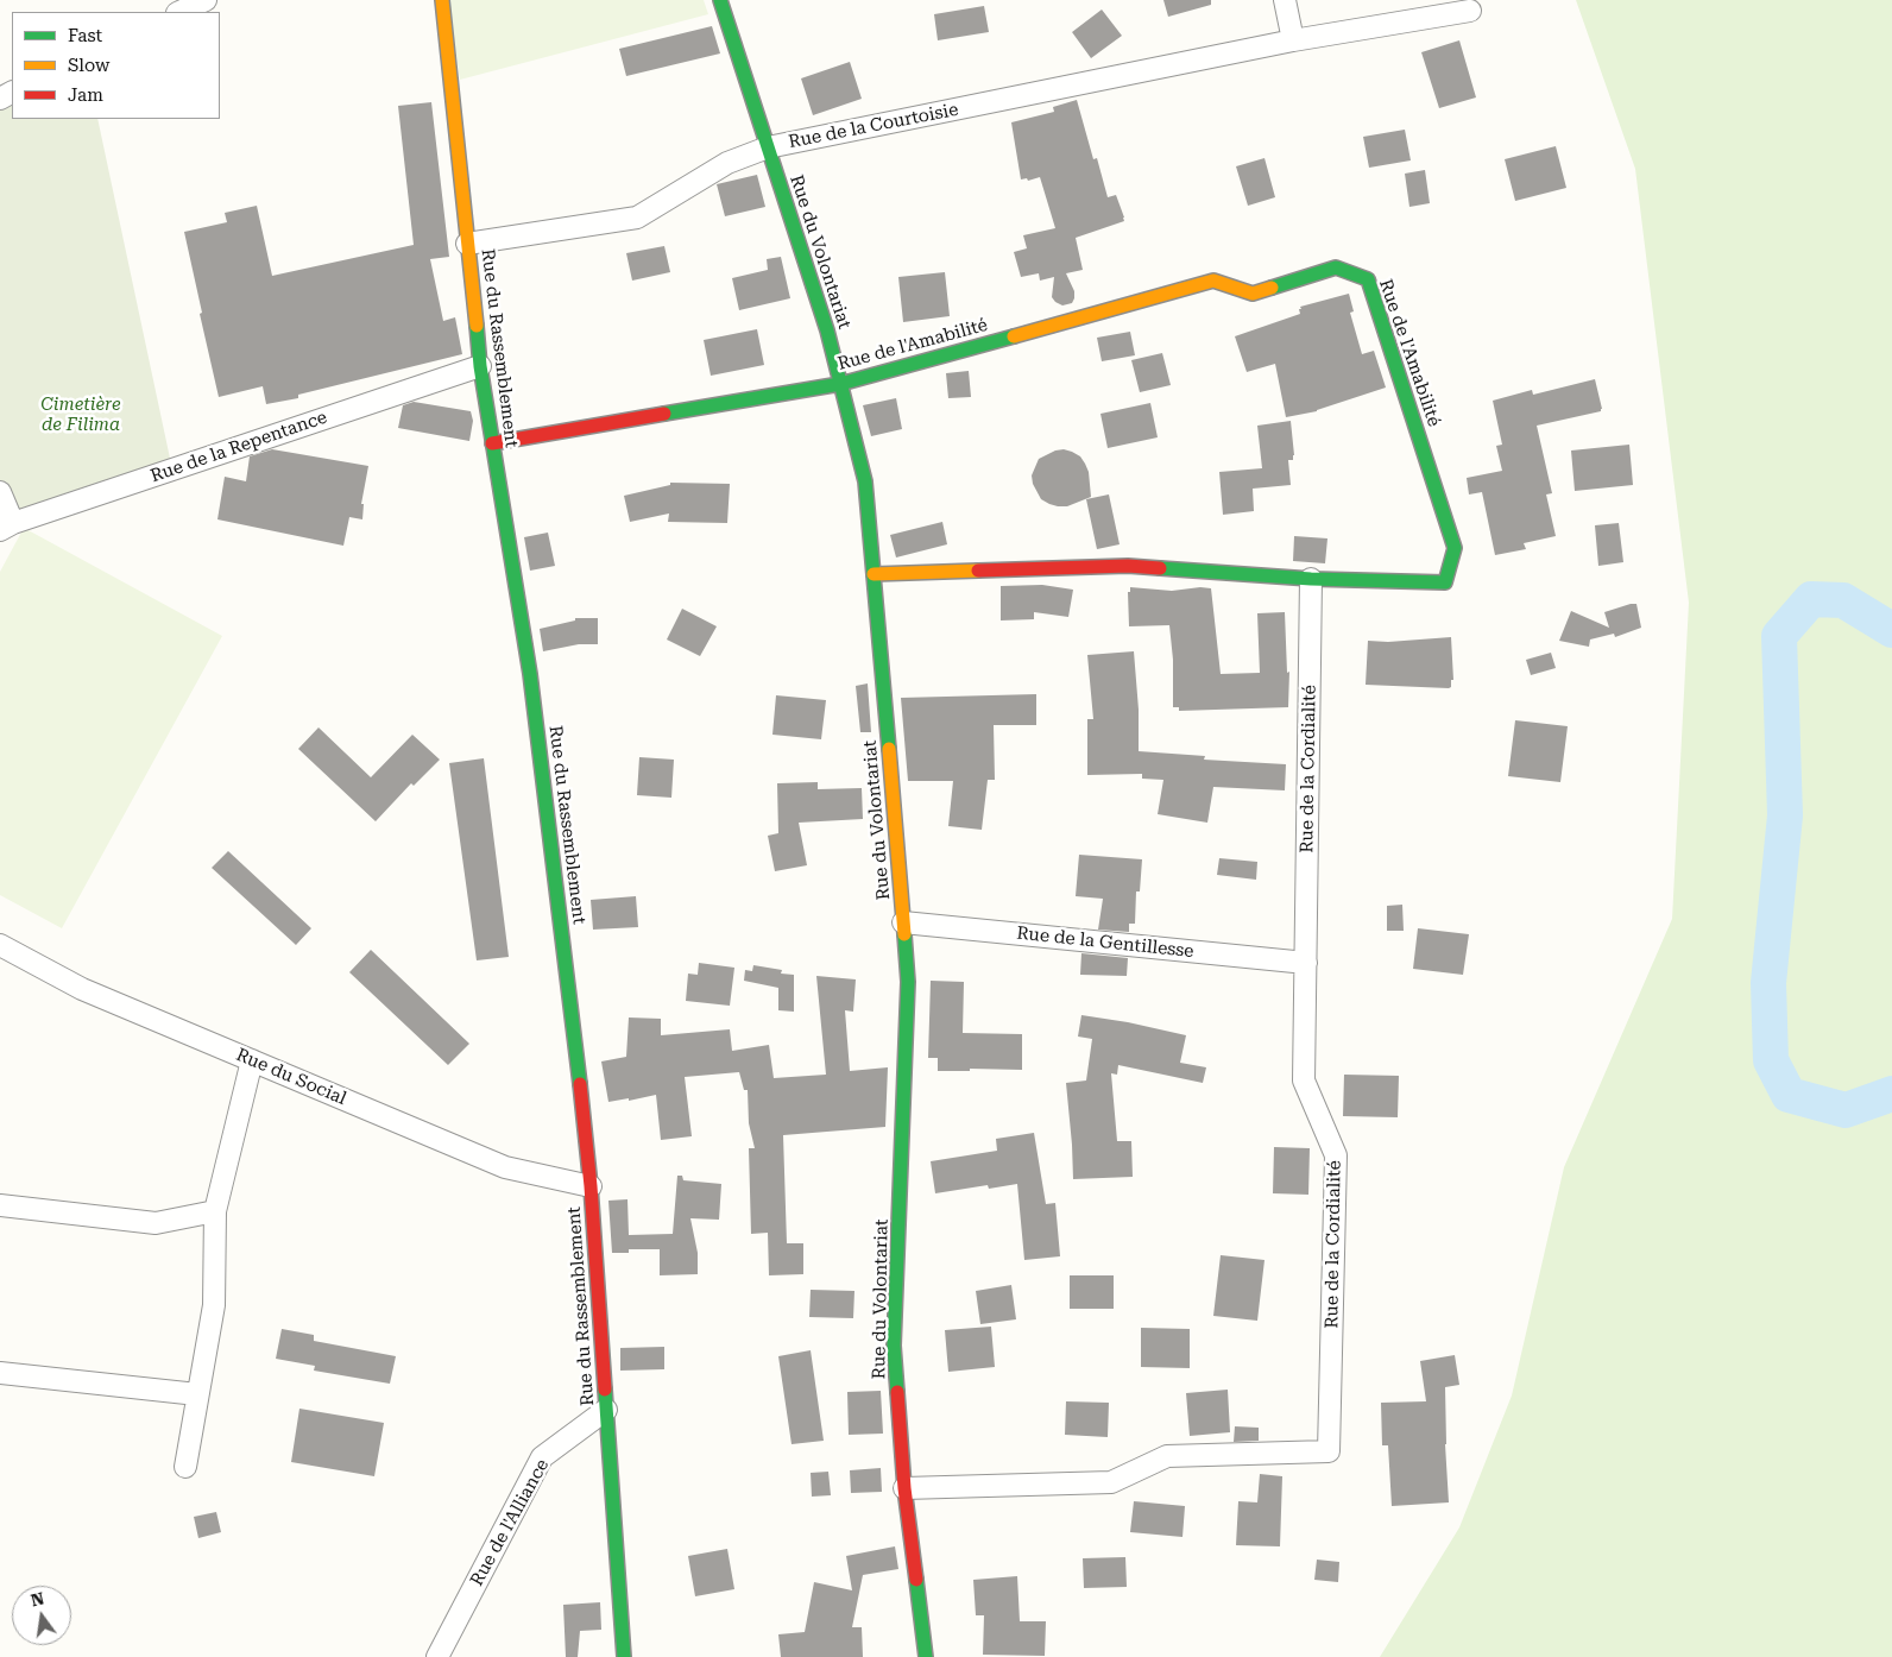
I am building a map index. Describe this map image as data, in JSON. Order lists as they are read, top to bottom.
{
  "streets": {
    "street": [
      "Rue de la Courtoisie",
      "Rue du Volontariat",
      "Rue de l'Amabilité",
      "Rue du Rassemblement",
      "Rue de la Repentance",
      "Rue de la Cordialité",
      "Rue de la Gentillesse",
      "Rue du Social",
      "Rue de l'Alliance"
    ]
  },
  "crossings": [
    ["Rue de la Courtoisie", "Rue du Volontariat"],
    ["Rue de la Courtoisie", "Rue du Rassemblement"],
    ["Rue du Volontariat", "Rue de l'Amabilité"],
    ["Rue du Volontariat", "Rue de la Cordialité"],
    ["Rue du Volontariat", "Rue de la Gentillesse"],
    ["Rue de l'Amabilité", "Rue du Rassemblement"],
    ["Rue de l'Amabilité", "Rue de la Cordialité"],
    ["Rue du Rassemblement", "Rue de la Repentance"],
    ["Rue du Rassemblement", "Rue du Social"],
    ["Rue du Rassemblement", "Rue de l'Alliance"],
    ["Rue de la Cordialité", "Rue de la Gentillesse"]
  ],
  "parks": ["Cimetière de Filima"],
  "legend": ["Fast", "Slow", "Jam"],
  "north": "top"
}
